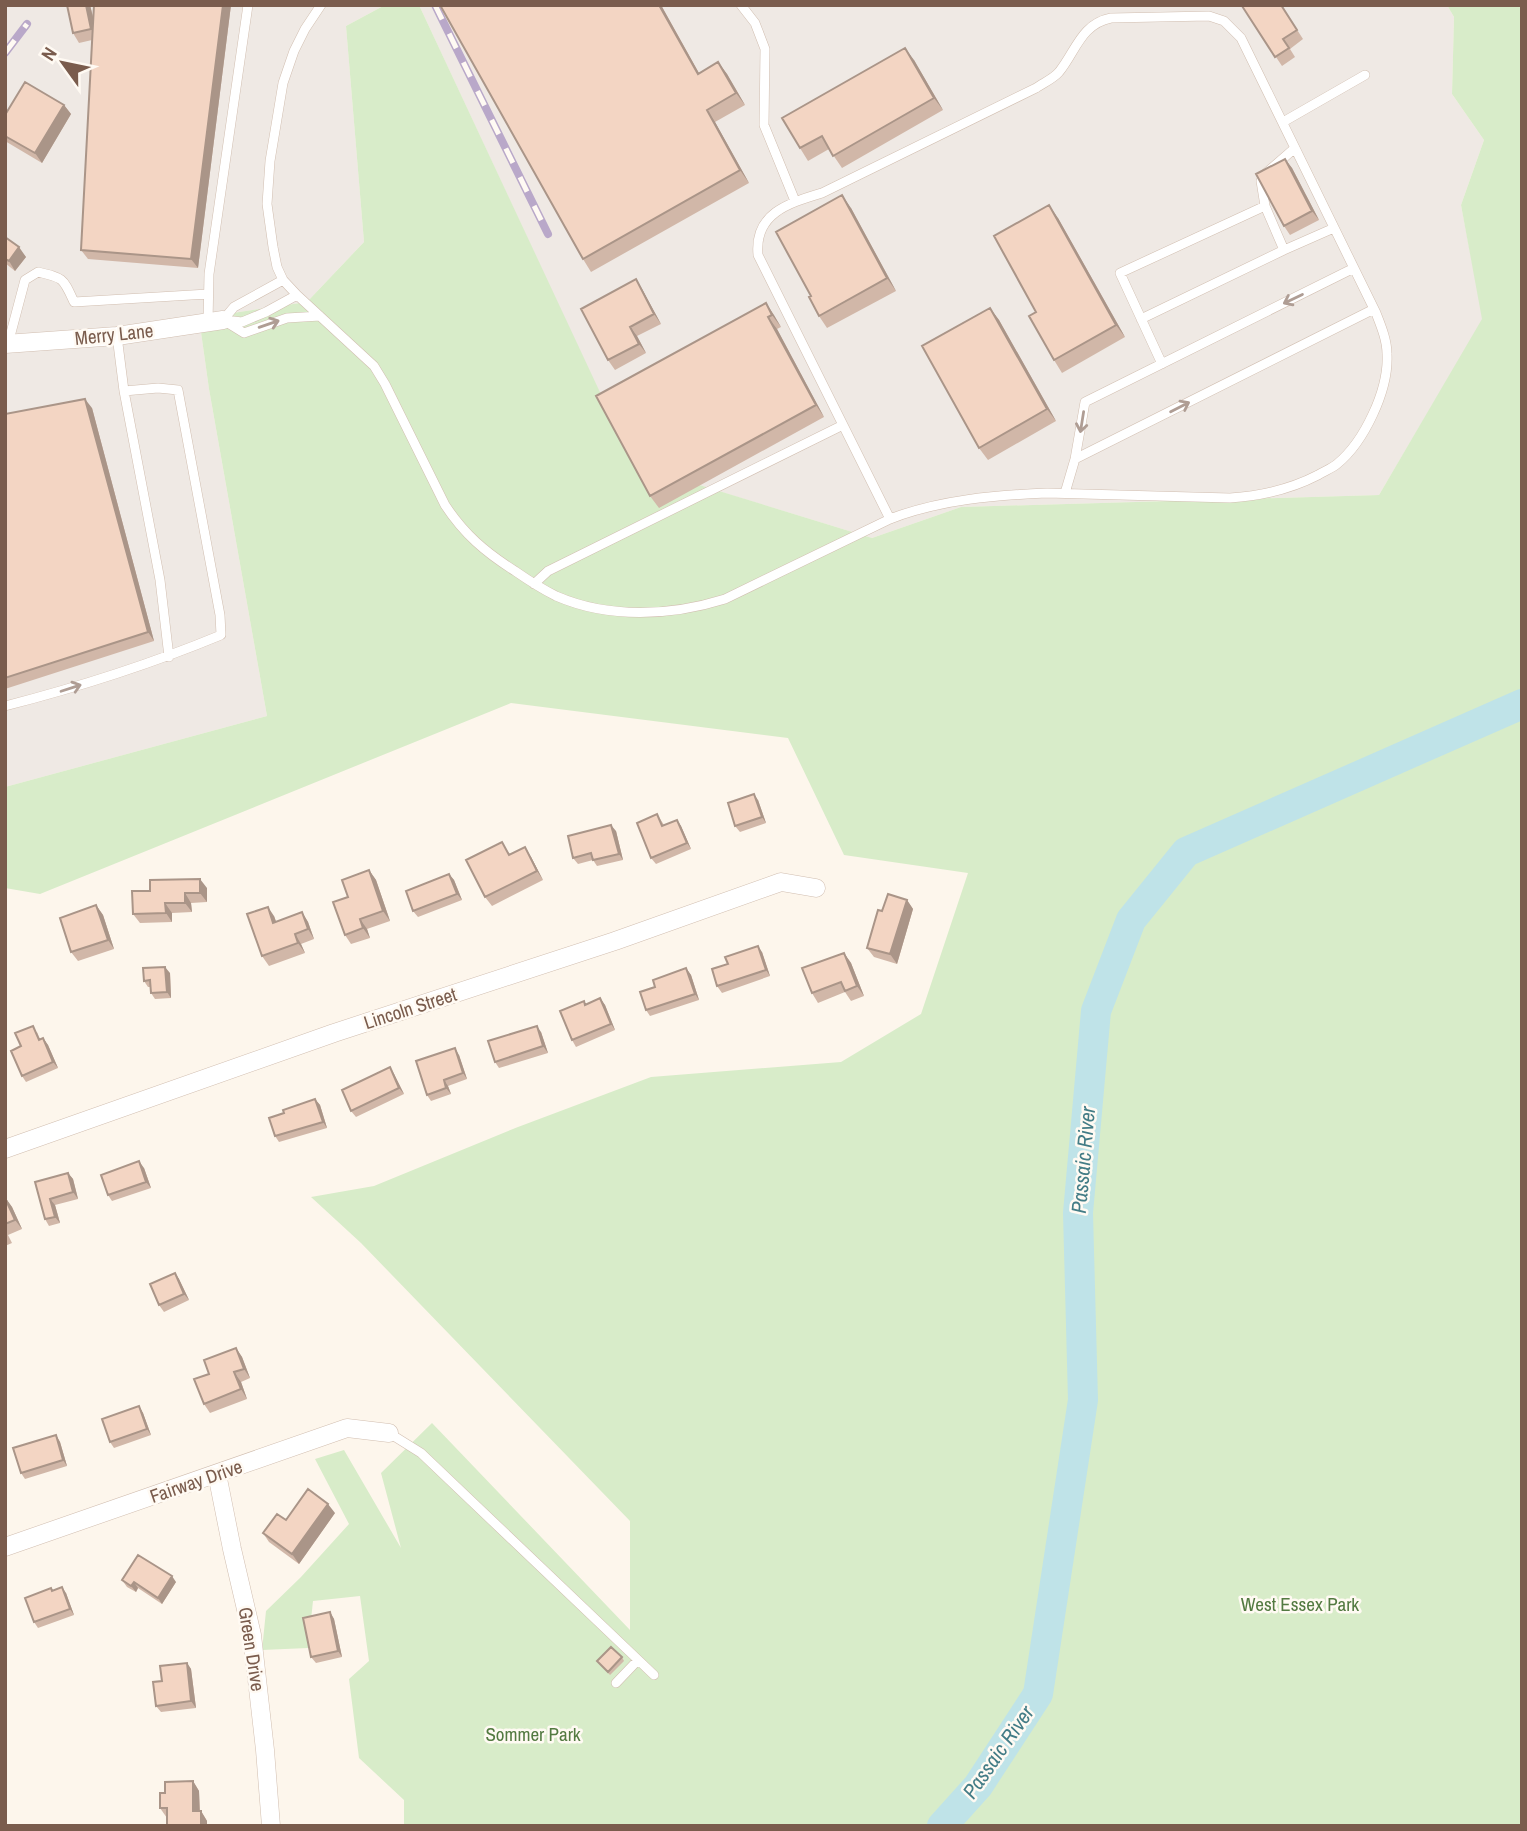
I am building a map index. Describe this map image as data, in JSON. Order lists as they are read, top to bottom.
{
  "streets": {
    "street": [
      "Merry Lane",
      "Lincoln Street",
      "Fairway Drive",
      "Green Drive"
    ]
  },
  "crossings": [
    ["Fairway Drive", "Green Drive"]
  ],
  "water": ["Passaic River"],
  "parks": ["West Essex Park", "Sommer Park"],
  "north": "top left"
}
